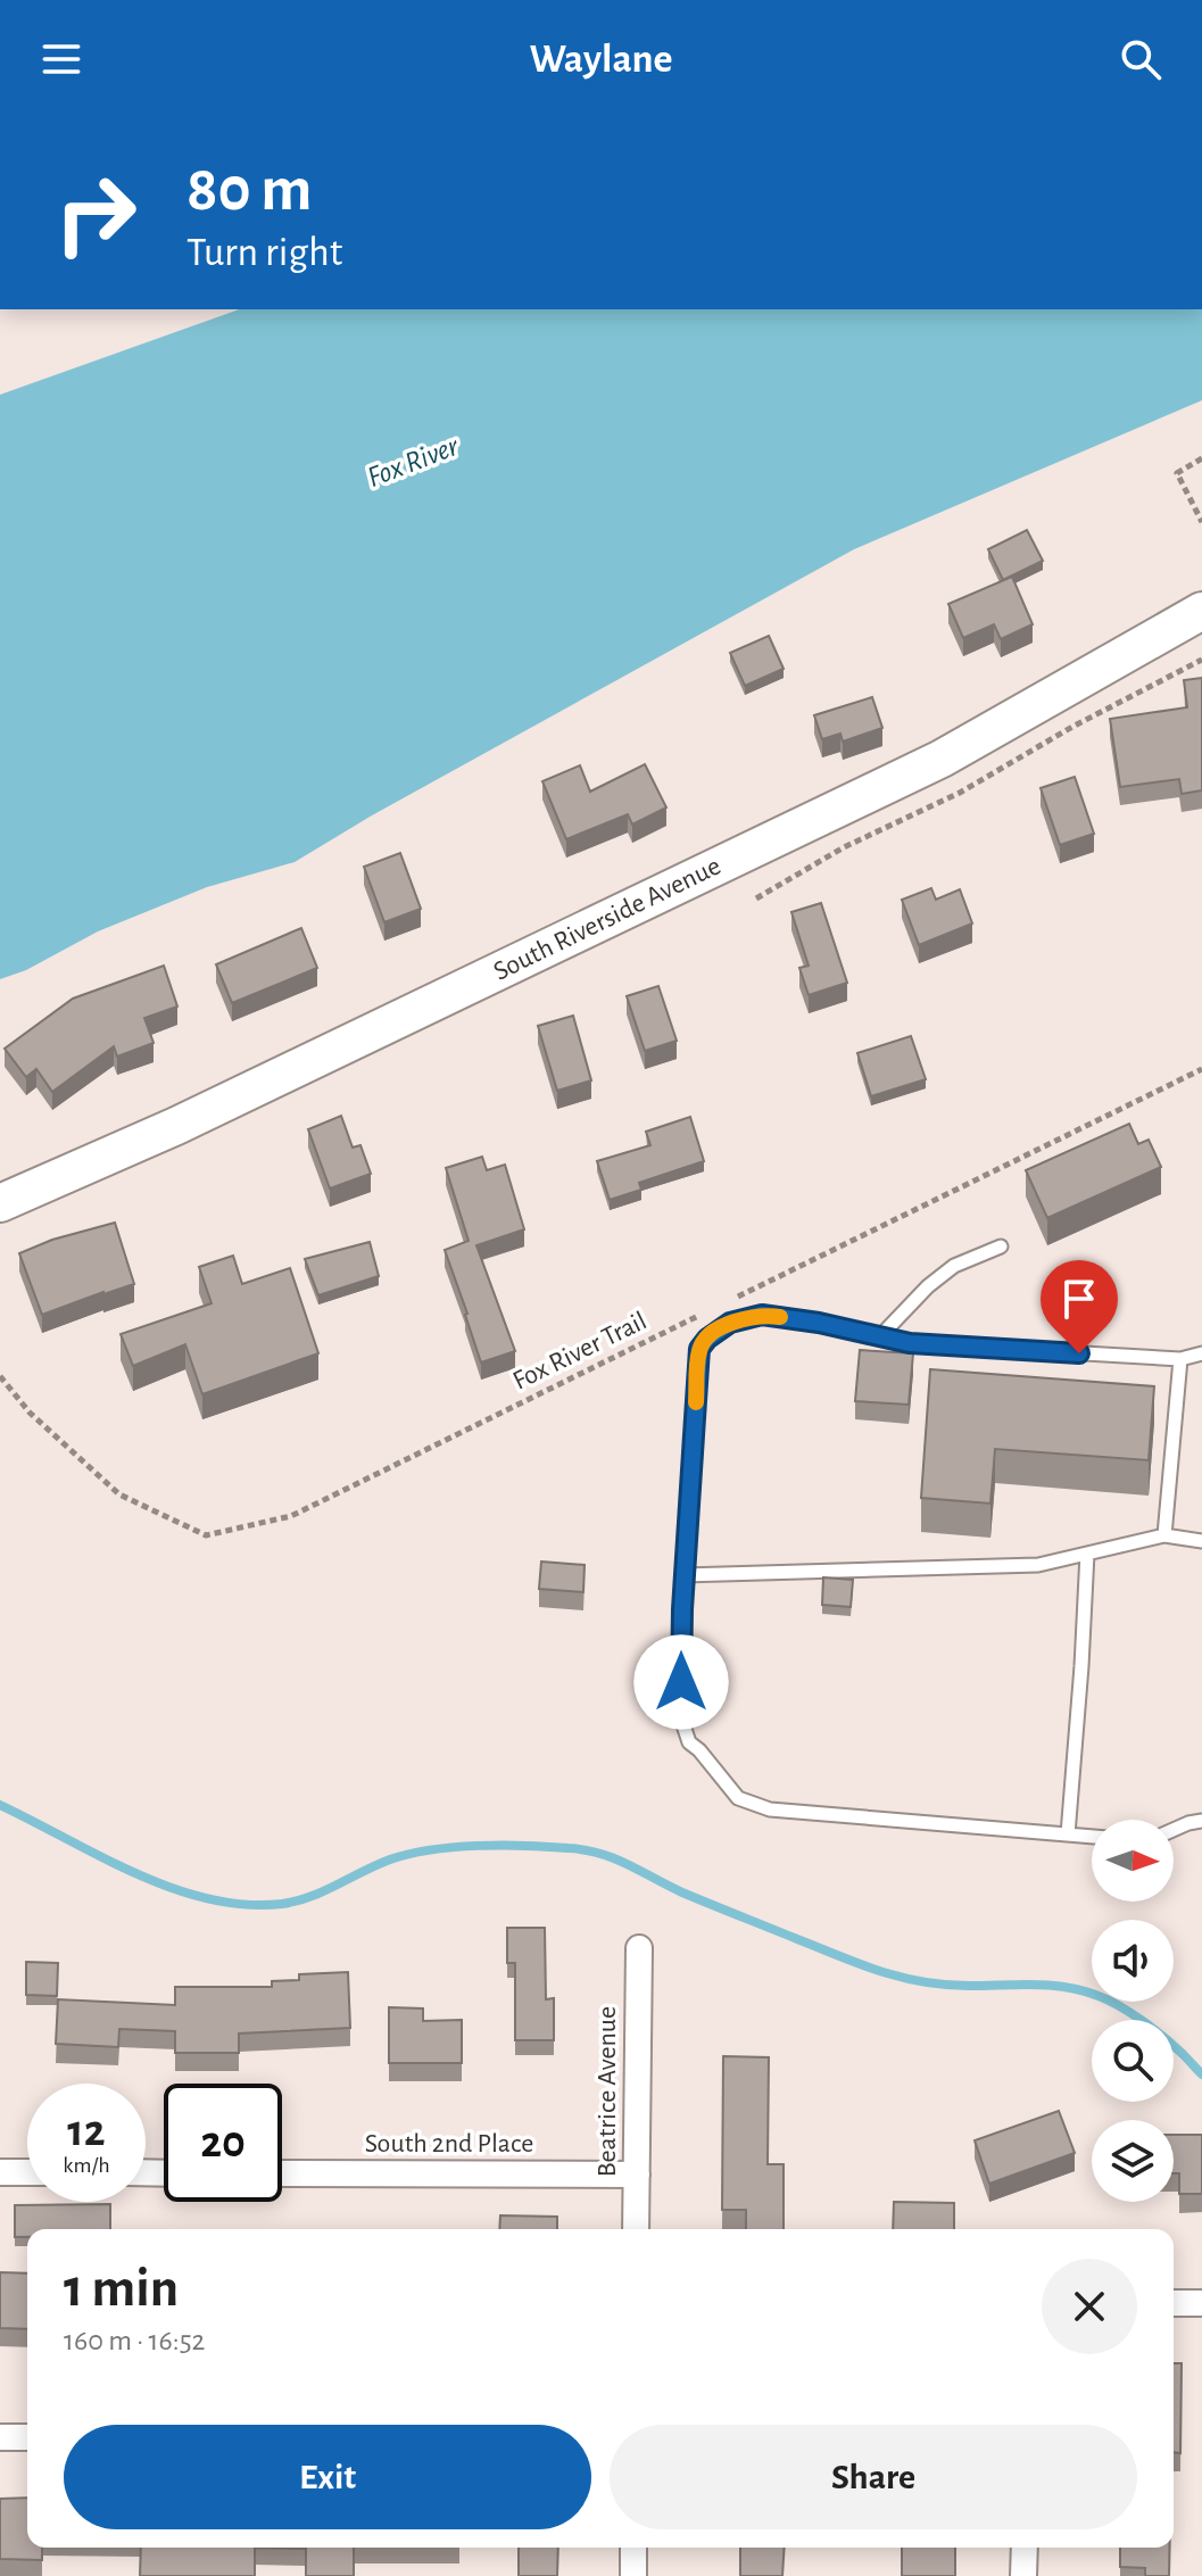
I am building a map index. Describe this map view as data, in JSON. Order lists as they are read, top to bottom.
{
  "streets": {
    "main road": ["South Riverside Avenue"],
    "street": ["Beatrice Avenue", "South 2nd Place"],
    "path": ["Fox River Trail"]
  },
  "crossings": [
    ["Beatrice Avenue", "South 2nd Place"]
  ],
  "water": ["Fox River"],
  "north": "right",
  "page": {
    "header": "Waylane",
    "turn": ["80 m", "Turn right"],
    "speed": "12 km/h",
    "limit": "20",
    "heading": ["1 min", "160 m · 16:52"],
    "buttons": ["Exit", "Share"]
  }
}
